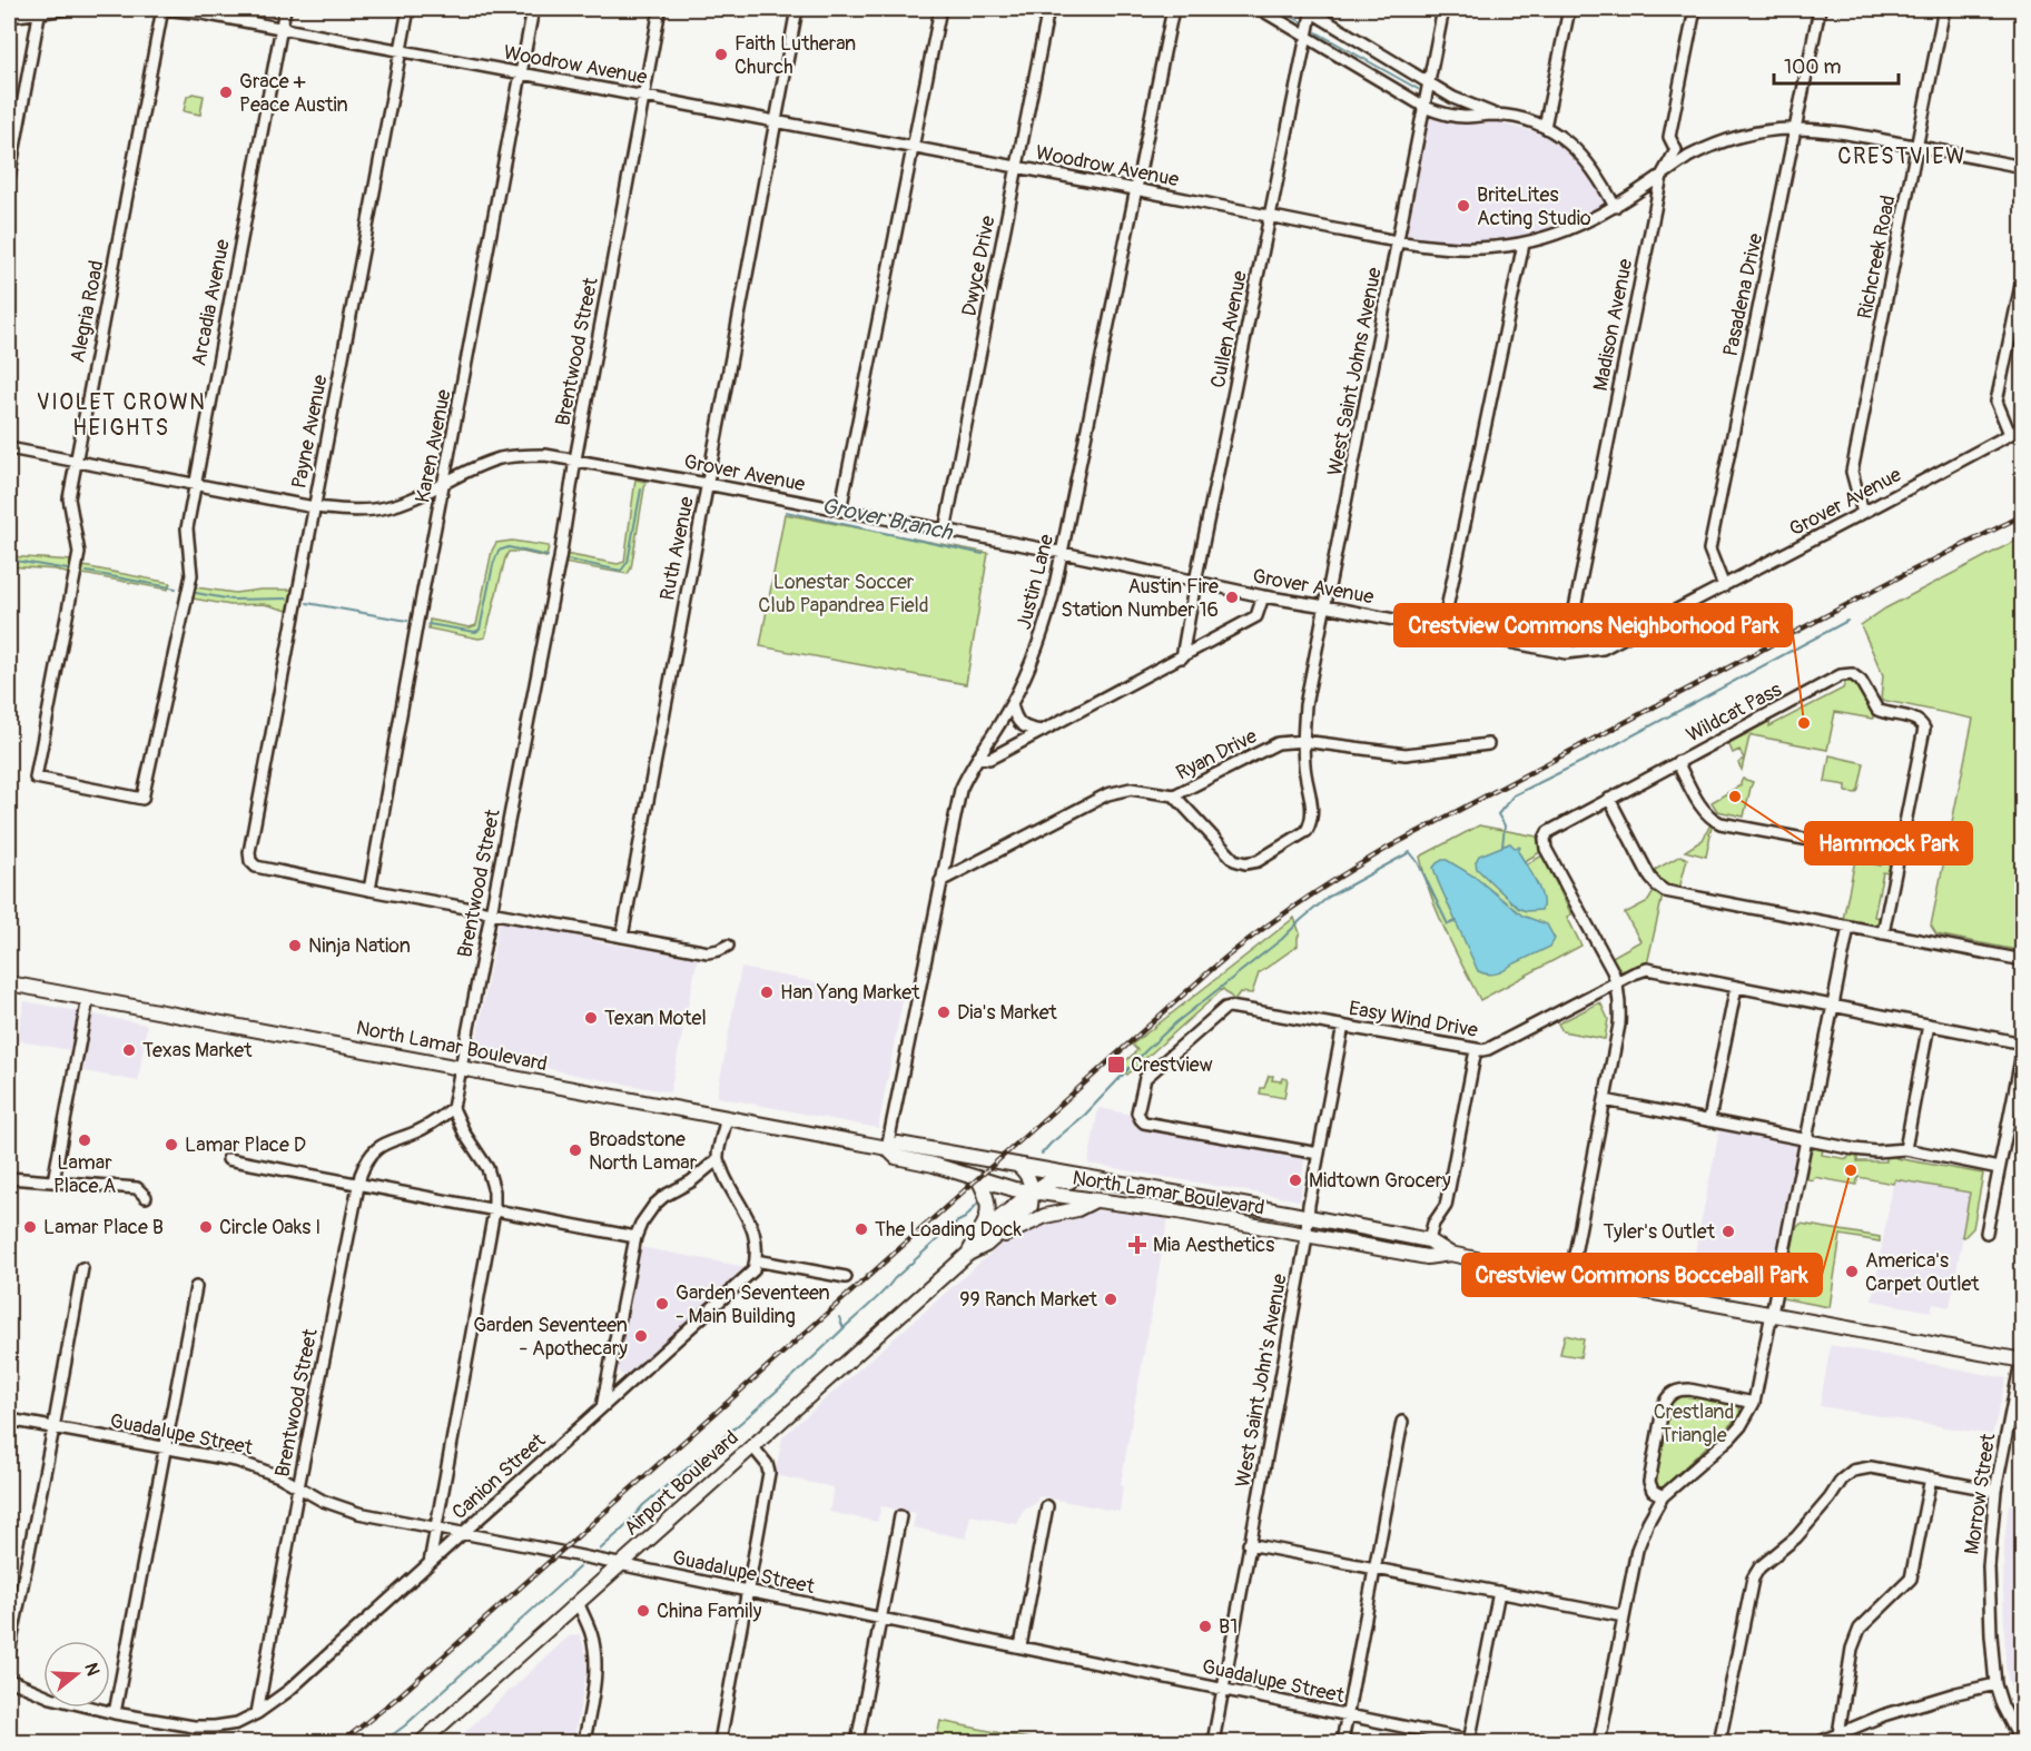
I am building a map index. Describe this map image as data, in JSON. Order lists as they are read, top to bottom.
{
  "streets": {
    "main road": ["North Lamar Boulevard", "Airport Boulevard"],
    "street": [
      "Woodrow Avenue",
      "Richcreek Road",
      "Dwyce Drive",
      "Pasadena Drive",
      "Arcadia Avenue",
      "Alegria Road",
      "Madison Avenue",
      "Cullen Avenue",
      "Brentwood Street",
      "West Saint Johns Avenue",
      "Payne Avenue",
      "Karen Avenue",
      "Grover Avenue",
      "Ruth Avenue",
      "Justin Lane",
      "Wildcat Pass",
      "Ryan Drive",
      "Easy Wind Drive",
      "West Saint John's Avenue",
      "Guadalupe Street",
      "Canion Street",
      "Morrow Street"
    ]
  },
  "crossings": [
    ["Woodrow Avenue", "Richcreek Road"],
    ["Woodrow Avenue", "Dwyce Drive"],
    ["Woodrow Avenue", "Pasadena Drive"],
    ["Woodrow Avenue", "Arcadia Avenue"],
    ["Woodrow Avenue", "Alegria Road"],
    ["Woodrow Avenue", "Madison Avenue"],
    ["Woodrow Avenue", "Cullen Avenue"],
    ["Woodrow Avenue", "Brentwood Street"],
    ["Woodrow Avenue", "West Saint Johns Avenue"],
    ["Woodrow Avenue", "Payne Avenue"],
    ["Woodrow Avenue", "Karen Avenue"],
    ["Woodrow Avenue", "Ruth Avenue"],
    ["Woodrow Avenue", "Justin Lane"],
    ["Richcreek Road", "Grover Avenue"],
    ["Dwyce Drive", "Grover Avenue"],
    ["Pasadena Drive", "Grover Avenue"],
    ["Arcadia Avenue", "Alegria Road"],
    ["Arcadia Avenue", "Grover Avenue"],
    ["Alegria Road", "Grover Avenue"],
    ["Madison Avenue", "Grover Avenue"],
    ["Cullen Avenue", "Grover Avenue"],
    ["Brentwood Street", "Grover Avenue"],
    ["Brentwood Street", "North Lamar Boulevard"],
    ["Brentwood Street", "Guadalupe Street"],
    ["Brentwood Street", "Canion Street"],
    ["West Saint Johns Avenue", "Grover Avenue"],
    ["West Saint Johns Avenue", "Ryan Drive"],
    ["Payne Avenue", "Karen Avenue"],
    ["Payne Avenue", "Grover Avenue"],
    ["Karen Avenue", "Grover Avenue"],
    ["Grover Avenue", "Ruth Avenue"],
    ["Grover Avenue", "Justin Lane"],
    ["Justin Lane", "Ryan Drive"],
    ["Justin Lane", "North Lamar Boulevard"],
    ["Wildcat Pass", "Easy Wind Drive"],
    ["Easy Wind Drive", "West Saint John's Avenue"],
    ["North Lamar Boulevard", "West Saint John's Avenue"],
    ["North Lamar Boulevard", "Airport Boulevard"],
    ["North Lamar Boulevard", "Morrow Street"],
    ["West Saint John's Avenue", "Guadalupe Street"],
    ["Guadalupe Street", "Canion Street"],
    ["Guadalupe Street", "Airport Boulevard"]
  ],
  "districts": ["CRESTVIEW", "VIOLET CROWN HEIGHTS"],
  "water": ["Grover Branch"],
  "parks": ["Lonestar Soccer Club Papandrea Field", "Crestland Triangle"],
  "places": {
    "other": [
      "Faith Lutheran Church",
      "Grace + Peace Austin",
      "BriteLites Acting Studio",
      "Austin Fire Station Number 16",
      "Crestview Commons Neighborhood Park",
      "Hammock Park",
      "Ninja Nation",
      "Han Yang Market",
      "Dia's Market",
      "Texan Motel",
      "Texas Market",
      "Lamar Place A",
      "Lamar Place D",
      "Broadstone North Lamar",
      "Crestview Commons Bocceball Park",
      "Midtown Grocery",
      "Lamar Place B",
      "Circle Oaks I",
      "The Loading Dock",
      "Tyler's Outlet",
      "America's Carpet Outlet",
      "99 Ranch Market",
      "Garden Seventeen - Main Building",
      "Garden Seventeen - Apothecary",
      "China Family",
      "B1"
    ],
    "transit": ["Crestview"],
    "health": ["Mia Aesthetics"]
  },
  "scale_bar": "100 m",
  "north": "right"
}
